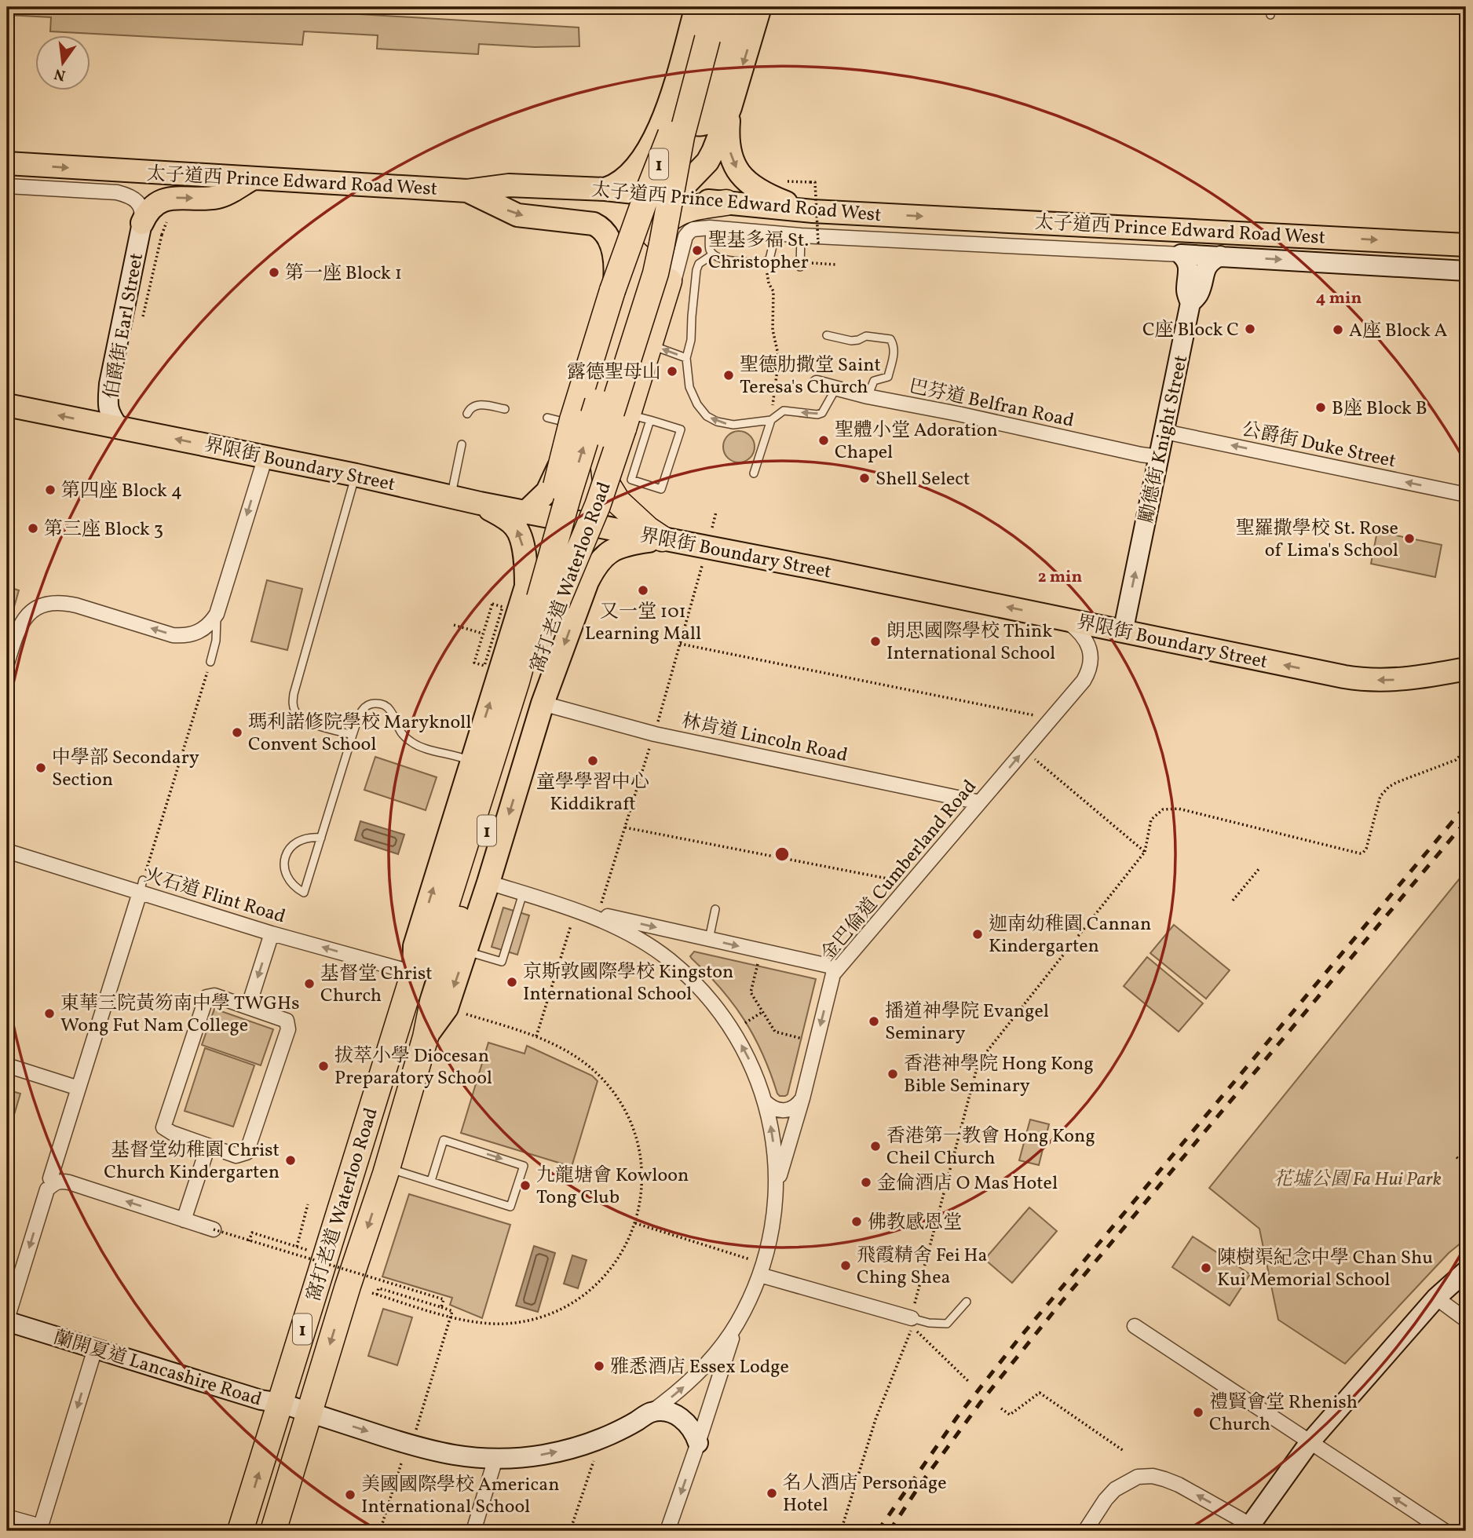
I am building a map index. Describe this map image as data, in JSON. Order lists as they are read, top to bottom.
{
  "streets": {
    "highway": ["1", "窩打老道 Waterloo Road"],
    "main road": ["太子道西 Prince Edward Road West", "界限街 Boundary Street"],
    "street": [
      "伯爵街 Earl Street",
      "巴芬道 Belfran Road",
      "勵德街 Knight Street",
      "公爵街 Duke Street",
      "林肯道 Lincoln Road",
      "金巴倫道 Cumberland Road",
      "火石道 Flint Road",
      "蘭開夏道 Lancashire Road"
    ]
  },
  "crossings": [
    ["太子道西 Prince Edward Road West", "伯爵街 Earl Street"],
    ["太子道西 Prince Edward Road West", "勵德街 Knight Street"],
    ["伯爵街 Earl Street", "界限街 Boundary Street"],
    ["巴芬道 Belfran Road", "勵德街 Knight Street"],
    ["勵德街 Knight Street", "公爵街 Duke Street"],
    ["勵德街 Knight Street", "界限街 Boundary Street"],
    ["界限街 Boundary Street", "窩打老道 Waterloo Road"],
    ["界限街 Boundary Street", "金巴倫道 Cumberland Road"],
    ["窩打老道 Waterloo Road", "林肯道 Lincoln Road"],
    ["窩打老道 Waterloo Road", "火石道 Flint Road"],
    ["窩打老道 Waterloo Road", "蘭開夏道 Lancashire Road"],
    ["林肯道 Lincoln Road", "金巴倫道 Cumberland Road"]
  ],
  "one_way": [
    "太子道西 Prince Edward Road West",
    "勵德街 Knight Street",
    "公爵街 Duke Street",
    "界限街 Boundary Street",
    "蘭開夏道 Lancashire Road"
  ],
  "parks": ["花墟公園 Fa Hui Park"],
  "places": [
    "聖基多福 St. Christopher",
    "第一座 Block 1",
    "C座 Block C",
    "A座 Block A",
    "露德聖母山",
    "聖德肋撒堂 Saint Teresa's Church",
    "B座 Block B",
    "聖體小堂 Adoration Chapel",
    "Shell Select",
    "第四座 Block 4",
    "第三座 Block 3",
    "聖羅撒學校 St. Rose of Lima's School",
    "又一堂 101 Learning Mall",
    "朗思國際學校 Think International School",
    "瑪利諾修院學校 Maryknoll Convent School",
    "童學學習中心 Kiddikraft",
    "中學部 Secondary Section",
    "迦南幼稚園 Cannan Kindergarten",
    "京斯敦國際學校 Kingston International School",
    "基督堂 Christ Church",
    "東華三院黃笏南中學 TWGHs Wong Fut Nam College",
    "播道神學院 Evangel Seminary",
    "拔萃小學 Diocesan Preparatory School",
    "香港神學院 Hong Kong Bible Seminary",
    "香港第一教會 Hong Kong Cheil Church",
    "基督堂幼稚園 Christ Church Kindergarten",
    "金倫酒店 O Mas Hotel",
    "九龍塘會 Kowloon Tong Club",
    "佛教感恩堂",
    "飛霞精舍 Fei Ha Ching Shea",
    "陳樹渠紀念中學 Chan Shu Kui Memorial School",
    "雅悉酒店 Essex Lodge",
    "禮賢會堂 Rhenish Church",
    "名人酒店 Personage Hotel",
    "美國國際學校 American International School"
  ],
  "north": "bottom",
  "rings": ["4 min", "2 min"]
}
